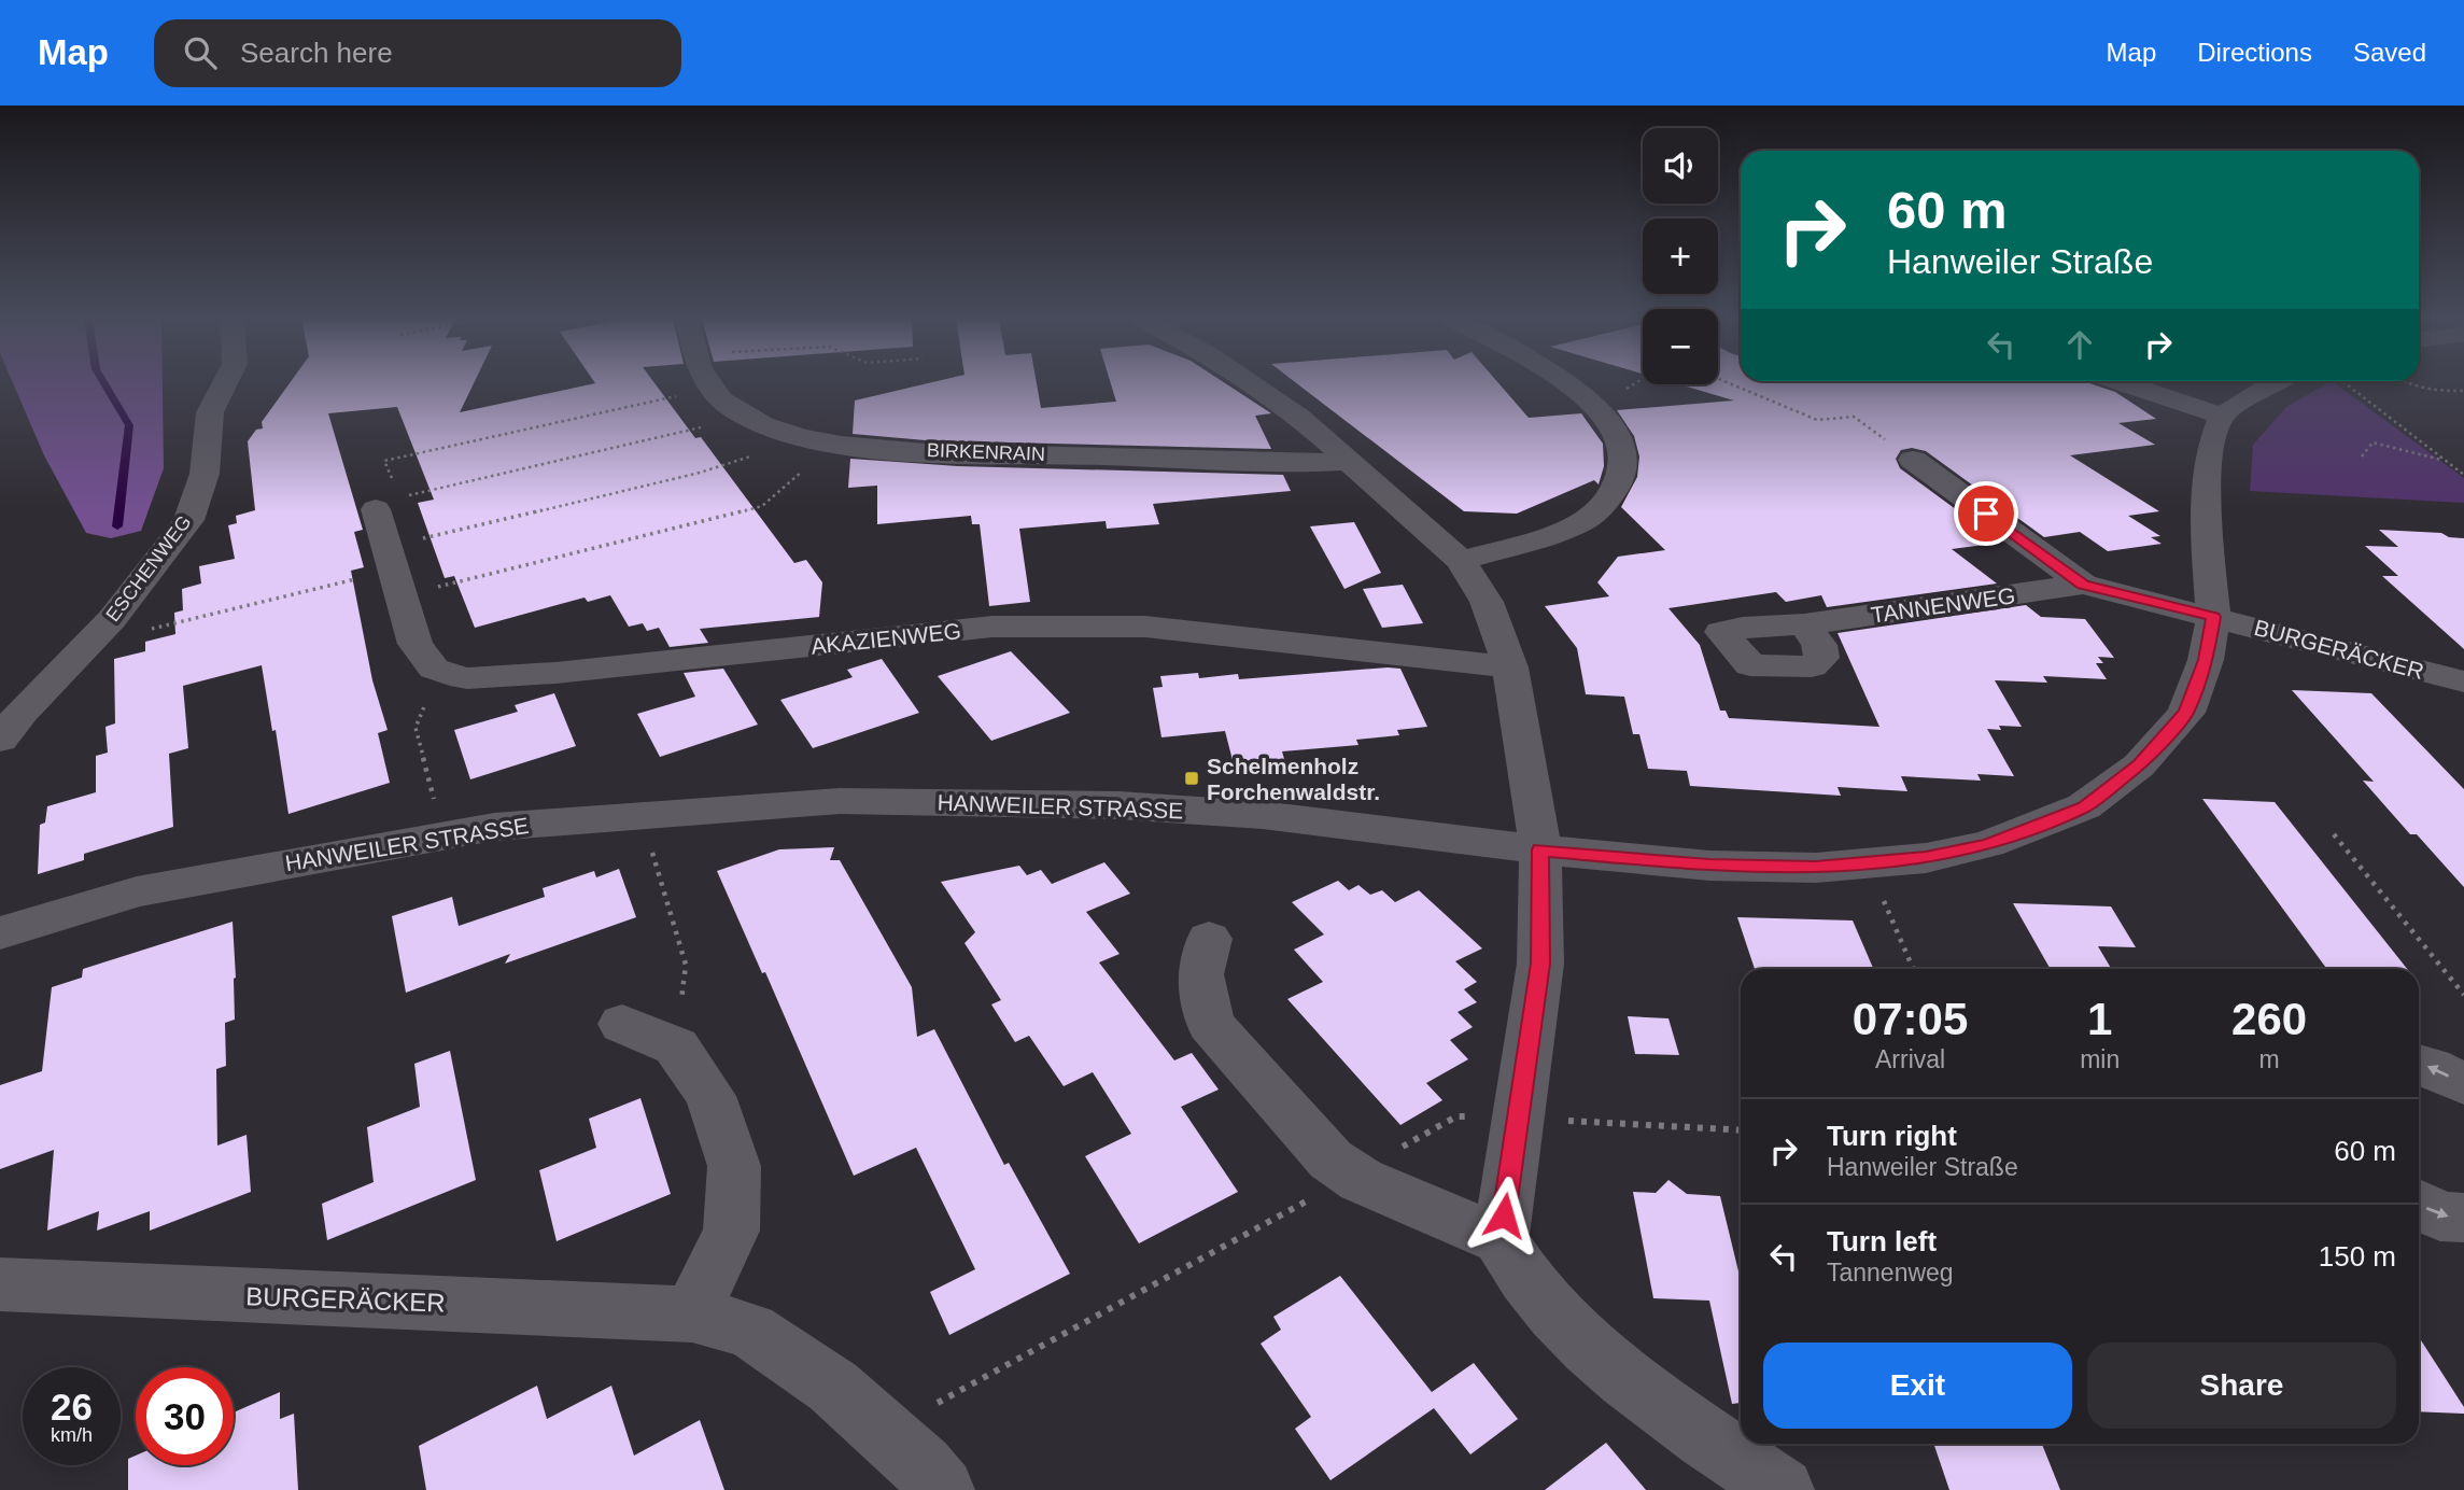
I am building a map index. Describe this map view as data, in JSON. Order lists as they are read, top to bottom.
{
  "streets": {
    "street": [
      "BIRKENRAIN",
      "ESCHENWEG",
      "TANNENWEG",
      "AKAZIENWEG",
      "BURGERÄCKER",
      "HANWEILER STRASSE"
    ]
  },
  "crossings": [
    ["TANNENWEG", "BURGERÄCKER"],
    ["TANNENWEG", "HANWEILER STRASSE"],
    ["BURGERÄCKER", "HANWEILER STRASSE"]
  ],
  "places": {
    "transit": ["Schelmenholz Forchenwaldstr."]
  },
  "page": {
    "header": "Map",
    "search": "Search here",
    "nav": ["Map", "Directions", "Saved"],
    "map_buttons": ["+", "−"],
    "turn": ["60 m", "Hanweiler Straße"],
    "eta": [
      "07:05",
      "Arrival",
      "1",
      "min",
      "260",
      "m"
    ],
    "list": [
      {
        "name": "Turn right",
        "note": "Hanweiler Straße",
        "value": "60 m"
      },
      {
        "name": "Turn left",
        "note": "Tannenweg",
        "value": "150 m"
      }
    ],
    "buttons": ["Exit", "Share"],
    "speed": "26 km/h",
    "limit": "30"
  }
}
